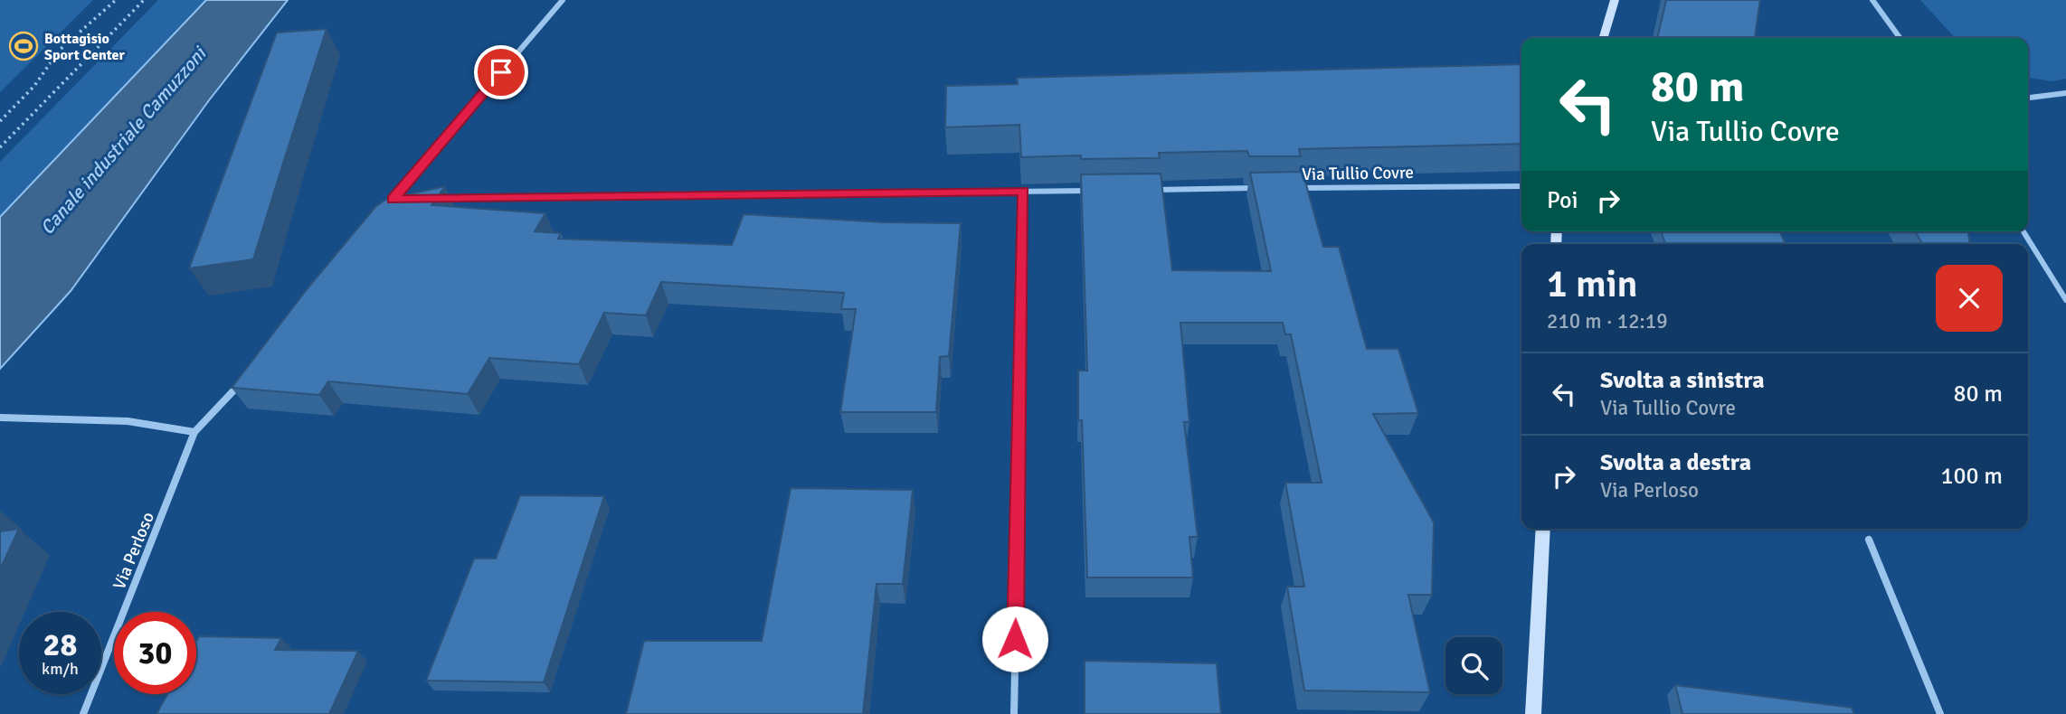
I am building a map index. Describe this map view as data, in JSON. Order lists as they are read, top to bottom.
{
  "streets": {
    "street": ["Via Tullio Covre", "Via Perloso"]
  },
  "water": ["Canale industriale Camuzzoni"],
  "places": {
    "sports": ["Bottagisio Sport Center"]
  },
  "page": {
    "turn": ["80 m", "Via Tullio Covre"],
    "then": "Poi",
    "heading": ["1 min", "210 m · 12:19"],
    "list": [
      {
        "name": "Svolta a sinistra",
        "note": "Via Tullio Covre",
        "value": "80 m"
      },
      {
        "name": "Svolta a destra",
        "note": "Via Perloso",
        "value": "100 m"
      }
    ],
    "speed": "28 km/h",
    "limit": "30"
  }
}
